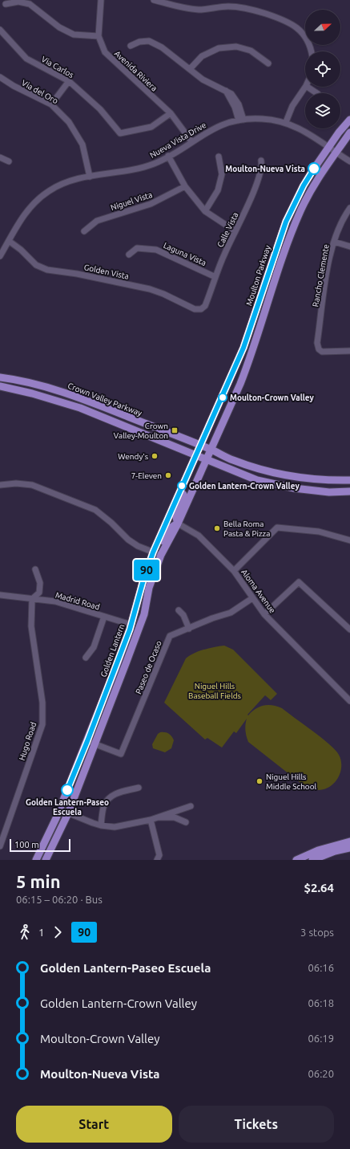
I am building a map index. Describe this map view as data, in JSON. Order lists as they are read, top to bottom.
{
  "streets": {
    "main road": ["Moulton Parkway", "Crown Valley Parkway", "Golden Lantern"],
    "street": [
      "Via Carlos",
      "Avenida Riviera",
      "Via del Oro",
      "Nueva Vista Drive",
      "Niguel Vista",
      "Calle Vista",
      "Laguna Vista",
      "Golden Vista",
      "Rancho Clemente",
      "Aloma Avenue",
      "Madrid Road",
      "Paseo de Ocaso",
      "Hugo Road"
    ]
  },
  "crossings": [
    ["Via Carlos", "Avenida Riviera"],
    ["Avenida Riviera", "Nueva Vista Drive"],
    ["Via del Oro", "Nueva Vista Drive"],
    ["Nueva Vista Drive", "Golden Vista"],
    ["Nueva Vista Drive", "Moulton Parkway"],
    ["Calle Vista", "Laguna Vista"],
    ["Calle Vista", "Golden Vista"],
    ["Moulton Parkway", "Crown Valley Parkway"],
    ["Moulton Parkway", "Golden Lantern"],
    ["Crown Valley Parkway", "Golden Lantern"],
    ["Aloma Avenue", "Golden Lantern"],
    ["Aloma Avenue", "Paseo de Ocaso"],
    ["Madrid Road", "Golden Lantern"],
    ["Madrid Road", "Hugo Road"],
    ["Golden Lantern", "Paseo de Ocaso"]
  ],
  "parks": ["Niguel Hills Baseball Fields"],
  "places": {
    "other": [
      "Moulton-Nueva Vista",
      "Moulton-Crown Valley",
      "Wendy's",
      "7-Eleven",
      "Golden Lantern-Crown Valley",
      "Bella Roma Pasta & Pizza",
      "Niguel Hills Middle School",
      "Golden Lantern-Paseo Escuela"
    ],
    "transit": ["Crown Valley-Moulton"]
  },
  "lines": ["bus line 90"],
  "scale_bar": "100 m",
  "north": "right",
  "page": {
    "on_map": "90",
    "scale": "100 m",
    "heading": ["5 min", "06:15 – 06:20 · Bus", "$2.64"],
    "legs": ["1", "90", "3 stops"],
    "list": [
      {
        "name": "Golden Lantern-Paseo Escuela",
        "value": "06:16"
      },
      {
        "name": "Golden Lantern-Crown Valley",
        "value": "06:18"
      },
      {
        "name": "Moulton-Crown Valley",
        "value": "06:19"
      },
      {
        "name": "Moulton-Nueva Vista",
        "value": "06:20"
      }
    ],
    "buttons": ["Start", "Tickets"]
  }
}
